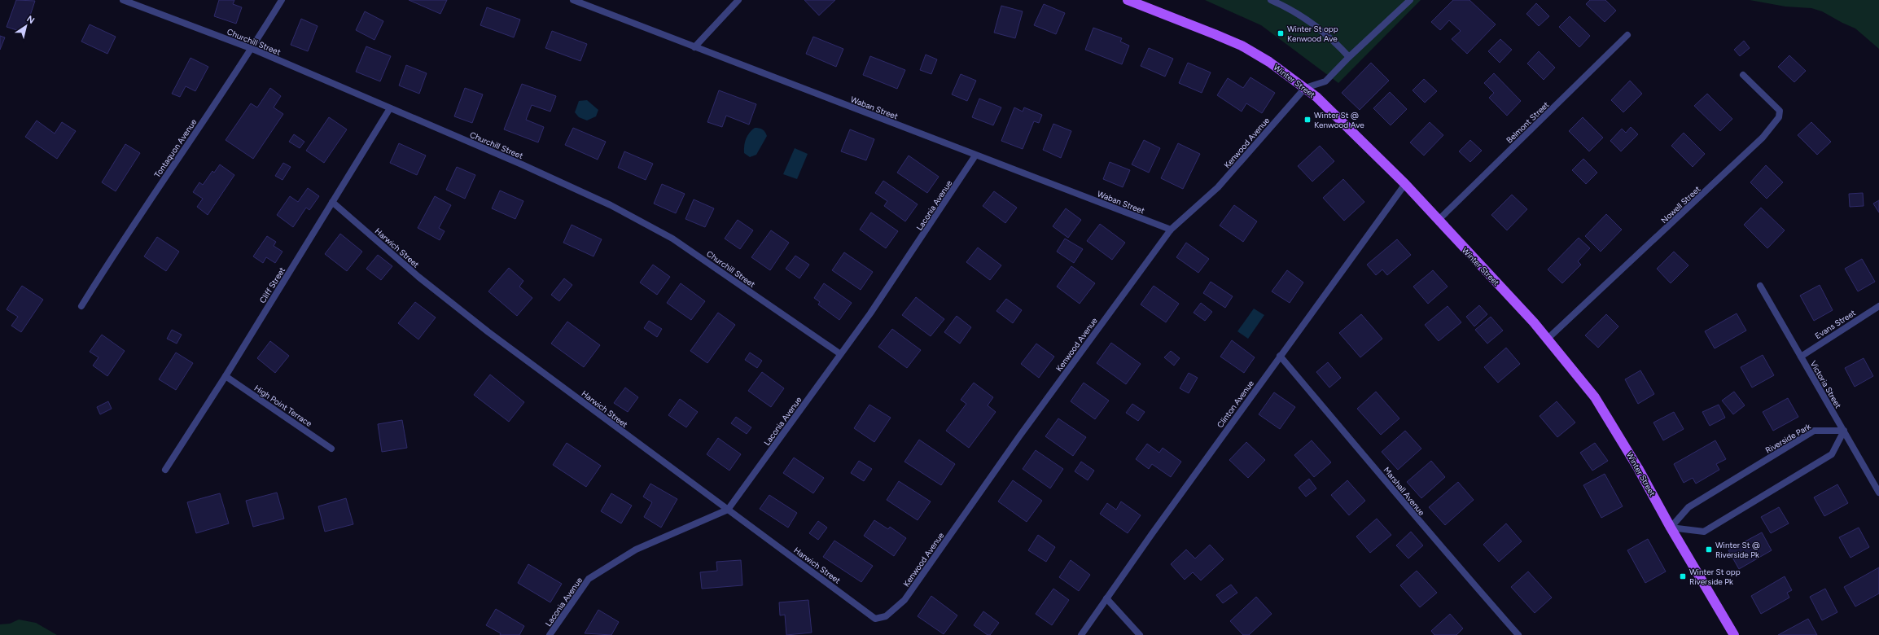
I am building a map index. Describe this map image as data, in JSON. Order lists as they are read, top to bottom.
{
  "streets": {
    "main road": ["Winter Street"],
    "street": [
      "Churchill Street",
      "Waban Street",
      "Belmont Street",
      "Kenwood Avenue",
      "Tontaquon Avenue",
      "Nowell Street",
      "Laconia Avenue",
      "Harwich Street",
      "Cliff Street",
      "Evans Street",
      "Victoria Street",
      "Clinton Avenue",
      "High Point Terrace",
      "Riverside Park",
      "Marshall Avenue"
    ]
  },
  "crossings": [
    ["Churchill Street", "Tontaquon Avenue"],
    ["Churchill Street", "Laconia Avenue"],
    ["Churchill Street", "Cliff Street"],
    ["Winter Street", "Belmont Street"],
    ["Winter Street", "Kenwood Avenue"],
    ["Winter Street", "Nowell Street"],
    ["Winter Street", "Clinton Avenue"],
    ["Winter Street", "Riverside Park"],
    ["Waban Street", "Kenwood Avenue"],
    ["Waban Street", "Laconia Avenue"],
    ["Kenwood Avenue", "Harwich Street"],
    ["Laconia Avenue", "Harwich Street"],
    ["Harwich Street", "Cliff Street"],
    ["Cliff Street", "High Point Terrace"],
    ["Evans Street", "Victoria Street"],
    ["Victoria Street", "Riverside Park"],
    ["Clinton Avenue", "Marshall Avenue"]
  ],
  "places": {
    "transit": [
      "Winter St opp Kenwood Ave",
      "Winter St @ Kenwood Ave",
      "Winter St @ Riverside Pk",
      "Winter St opp Riverside Pk"
    ]
  },
  "north": "top right"
}
